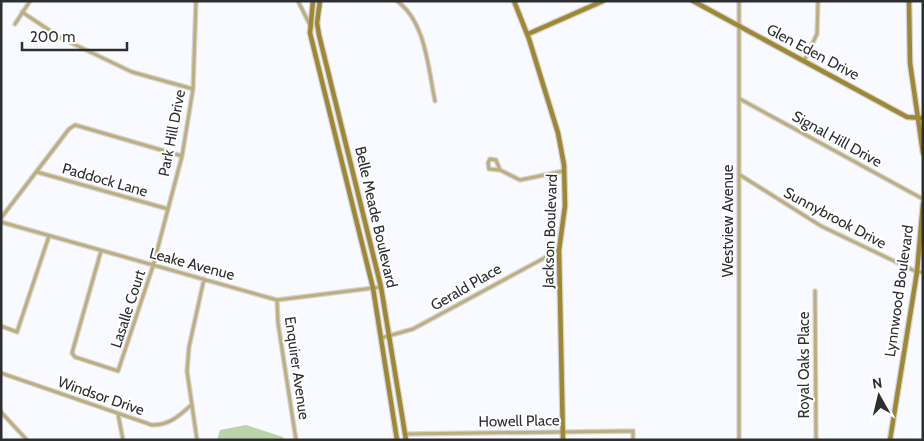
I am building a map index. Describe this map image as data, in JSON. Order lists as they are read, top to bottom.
{
  "streets": {
    "street": [
      "Glen Eden Drive",
      "Park Hill Drive",
      "Signal Hill Drive",
      "Paddock Lane",
      "Belle Meade Boulevard",
      "Sunnybrook Drive",
      "Westview Avenue",
      "Jackson Boulevard",
      "Leake Avenue",
      "Gerald Place",
      "Lynnwood Boulevard",
      "Lasalle Court",
      "Royal Oaks Place",
      "Enquirer Avenue",
      "Windsor Drive",
      "Howell Place"
    ]
  },
  "crossings": [
    ["Glen Eden Drive", "Westview Avenue"],
    ["Park Hill Drive", "Paddock Lane"],
    ["Park Hill Drive", "Leake Avenue"],
    ["Park Hill Drive", "Lasalle Court"],
    ["Signal Hill Drive", "Westview Avenue"],
    ["Belle Meade Boulevard", "Leake Avenue"],
    ["Belle Meade Boulevard", "Gerald Place"],
    ["Belle Meade Boulevard", "Howell Place"],
    ["Sunnybrook Drive", "Westview Avenue"],
    ["Sunnybrook Drive", "Lynnwood Boulevard"],
    ["Jackson Boulevard", "Gerald Place"],
    ["Jackson Boulevard", "Howell Place"],
    ["Leake Avenue", "Lasalle Court"],
    ["Leake Avenue", "Enquirer Avenue"]
  ],
  "scale_bar": "200 m",
  "north": "top"
}
